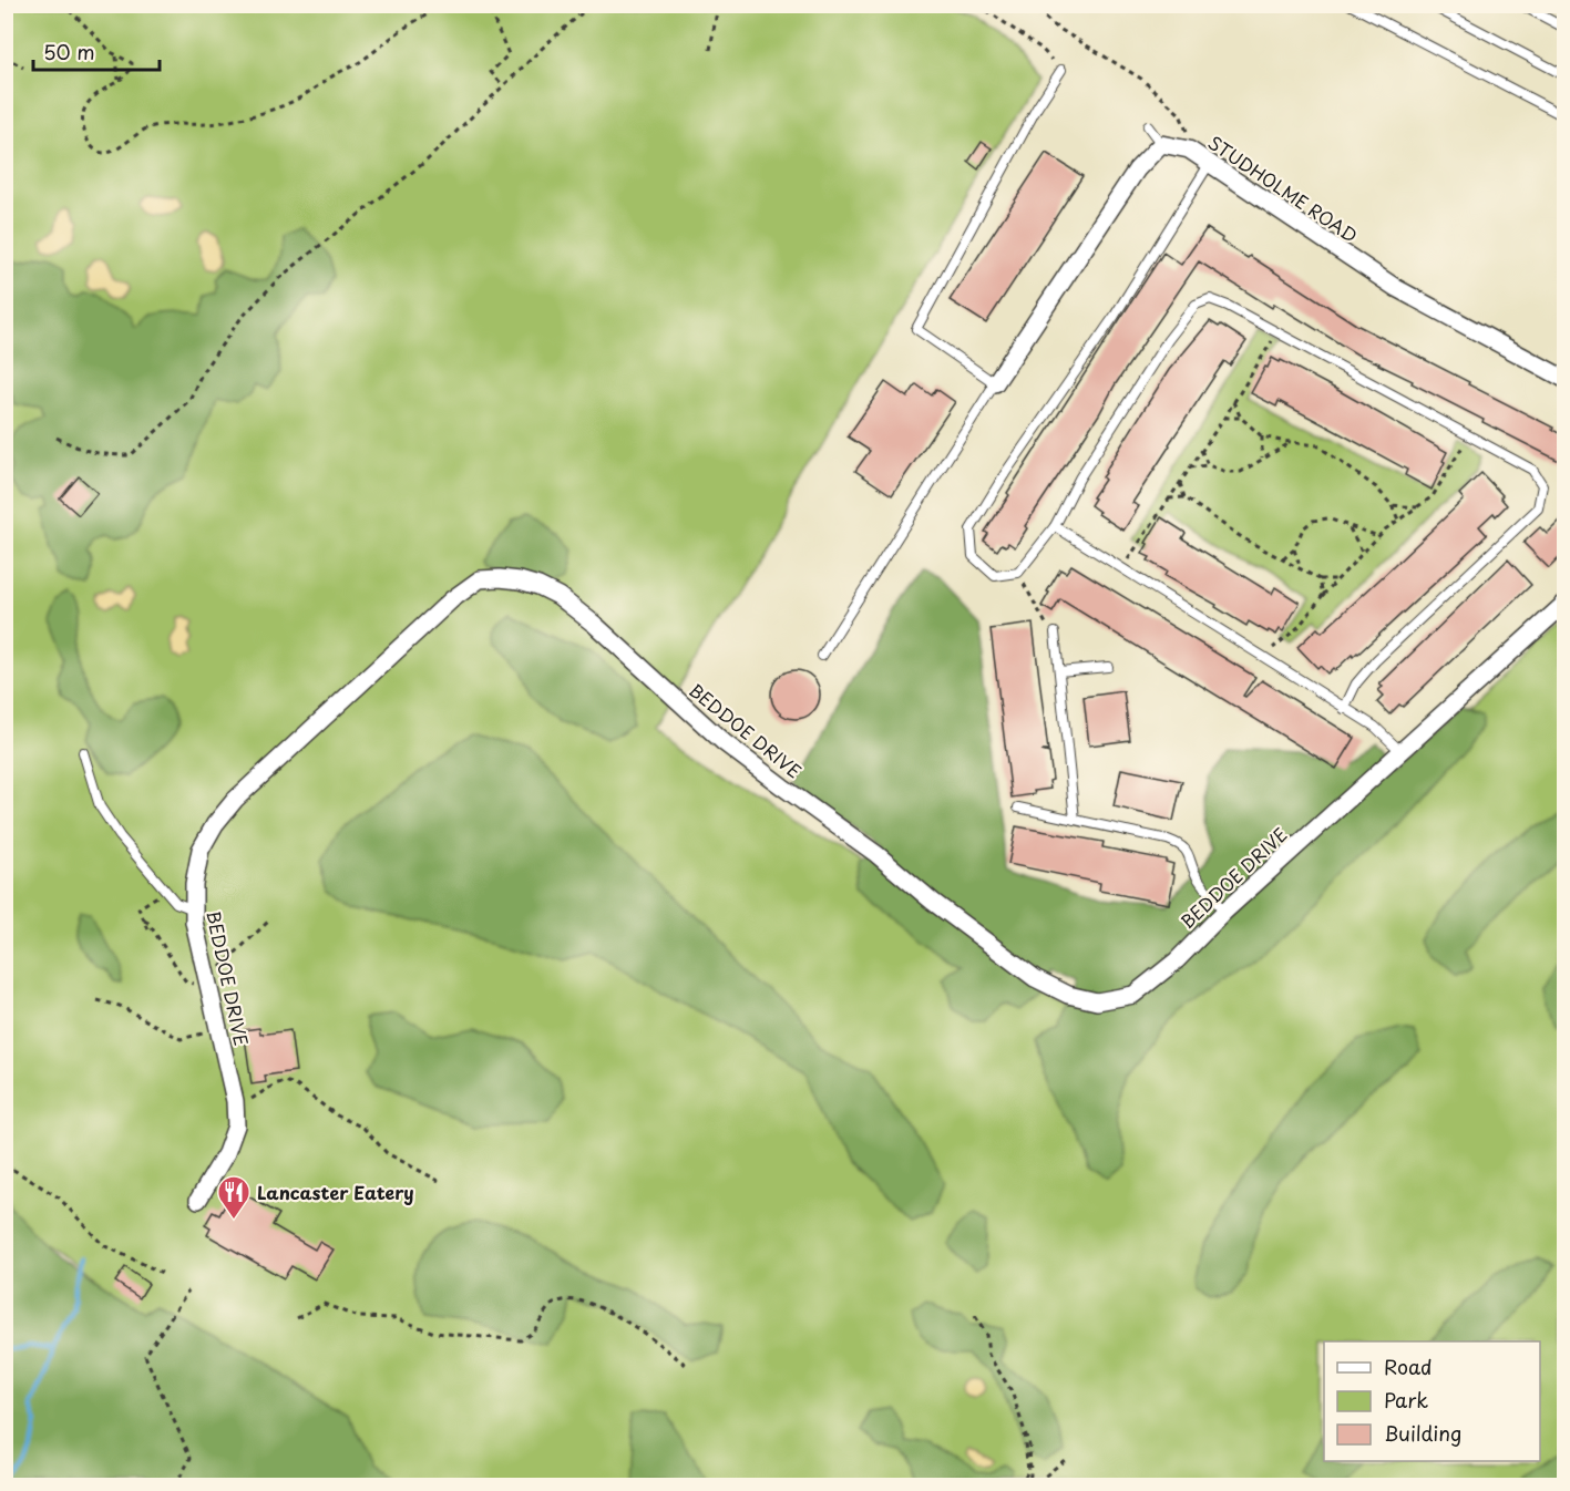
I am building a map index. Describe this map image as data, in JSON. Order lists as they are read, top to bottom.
{
  "streets": {
    "street": ["STUDHOLME ROAD", "BEDDOE DRIVE"]
  },
  "places": {
    "restaurant": ["Lancaster Eatery"]
  },
  "legend": ["Road", "Park", "Building"],
  "scale_bar": "50 m"
}
